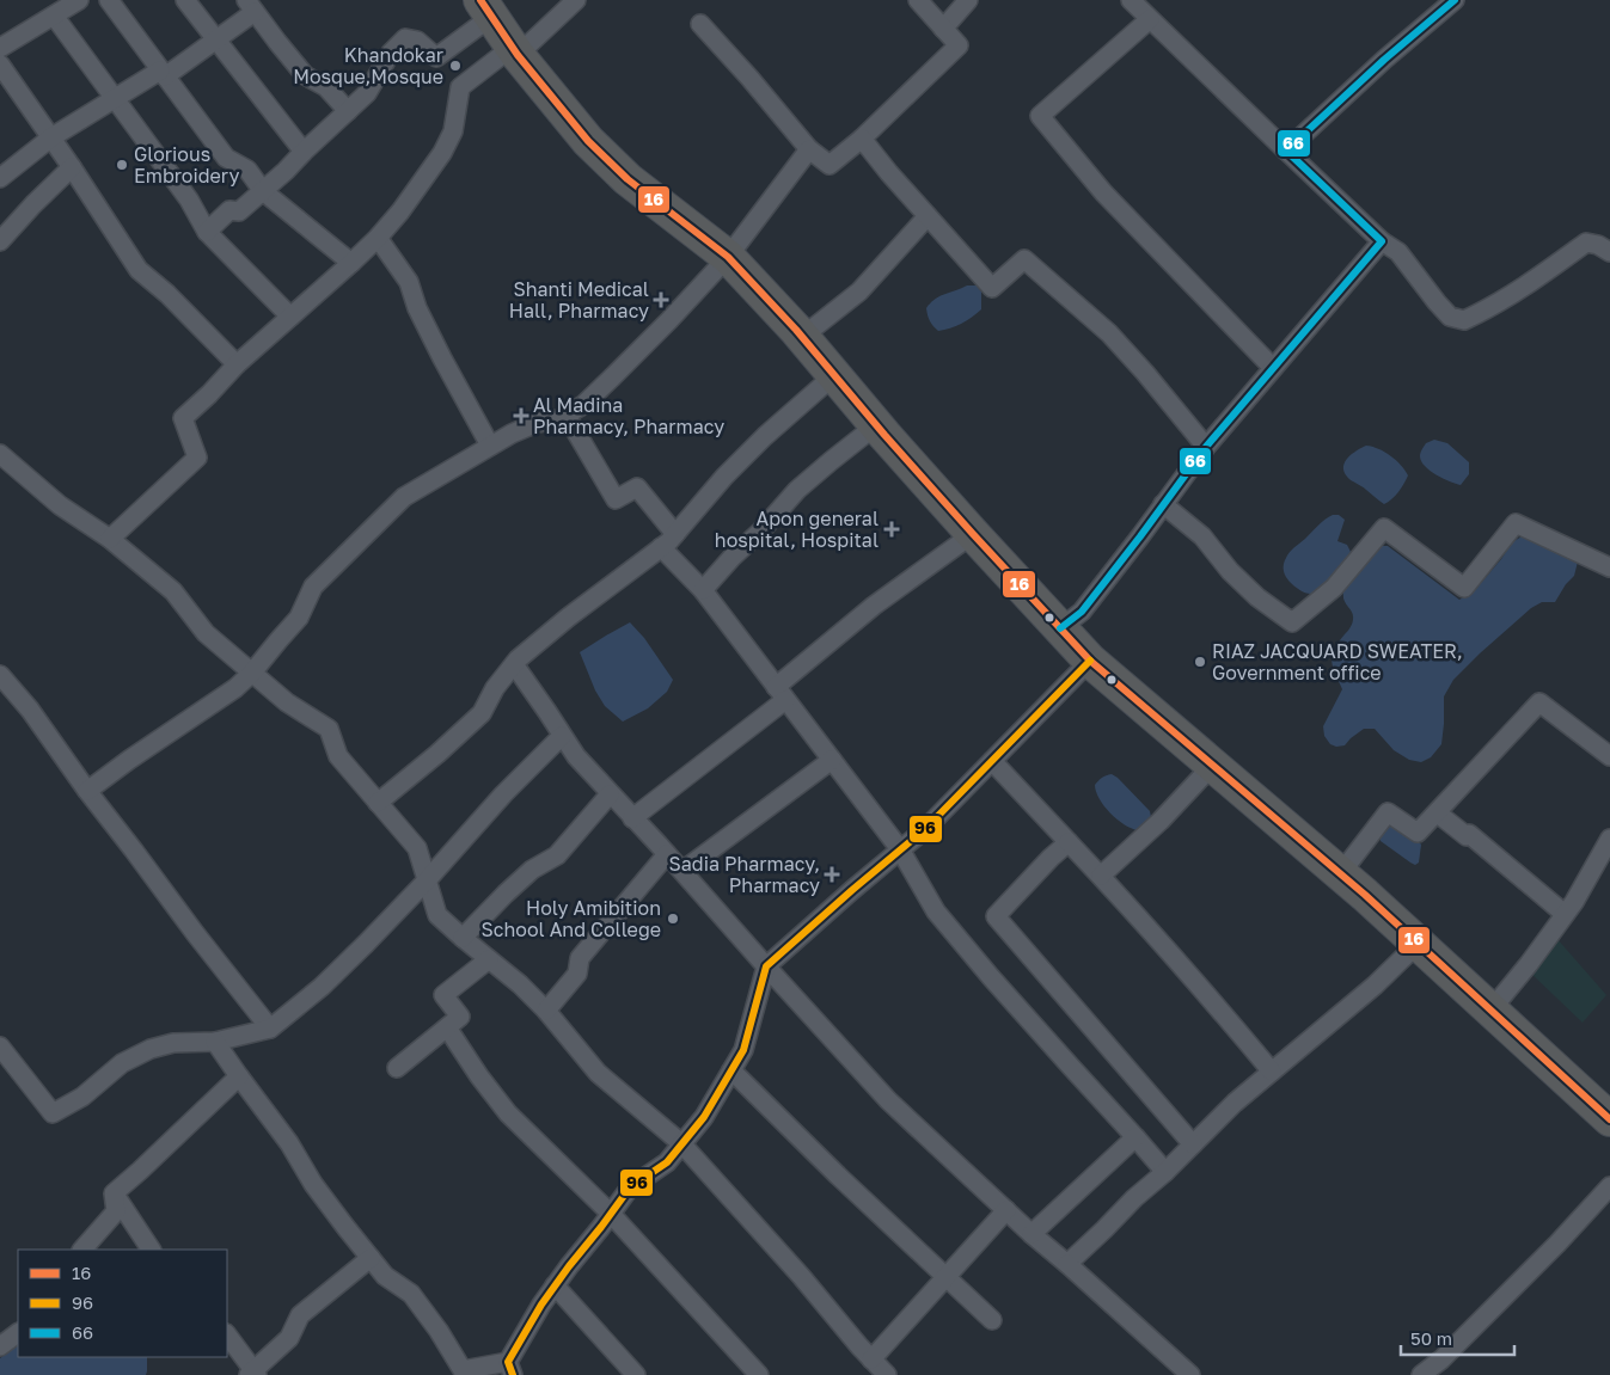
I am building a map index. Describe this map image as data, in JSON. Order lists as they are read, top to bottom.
{
  "places": {
    "other": [
      "Khandokar Mosque,Mosque",
      "Glorious Embroidery",
      "RIAZ JACQUARD SWEATER, Government office",
      "Holy Amibition School And College"
    ],
    "health": [
      "Shanti Medical Hall, Pharmacy",
      "Al Madina Pharmacy, Pharmacy",
      "Apon general hospital, Hospital",
      "Sadia Pharmacy, Pharmacy"
    ]
  },
  "lines": ["transit line 16", "transit line 66", "transit line 96"],
  "legend": ["16", "96", "66"],
  "scale_bar": "50 m"
}
